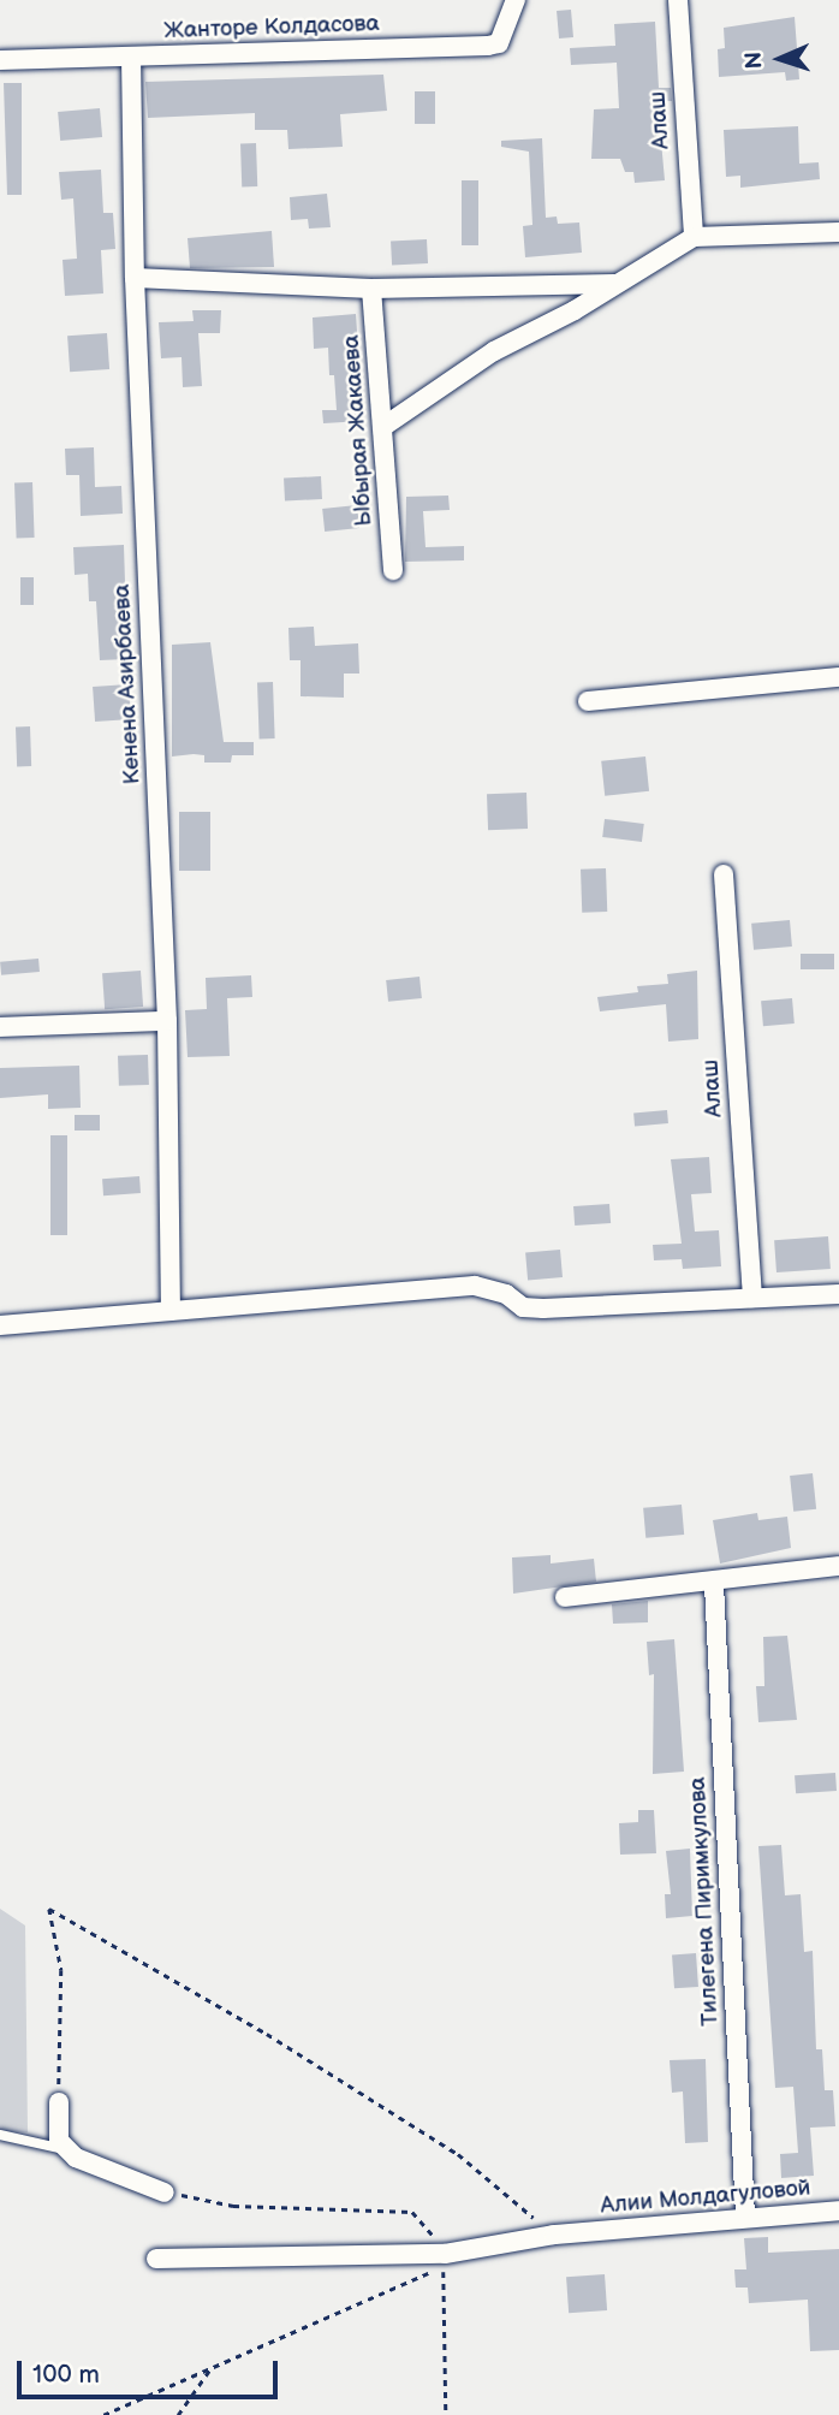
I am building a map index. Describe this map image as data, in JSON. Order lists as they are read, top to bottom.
{
  "streets": {
    "street": [
      "Жанторе Колдасова",
      "Алаш",
      "Ыбырая Жакаева",
      "Кенена Азирбаева",
      "Тилегена Пиримкулова",
      "Алии Молдагуловой"
    ]
  },
  "crossings": [
    ["Жанторе Колдасова", "Кенена Азирбаева"],
    ["Тилегена Пиримкулова", "Алии Молдагуловой"]
  ],
  "scale_bar": "100 m",
  "north": "left"
}
